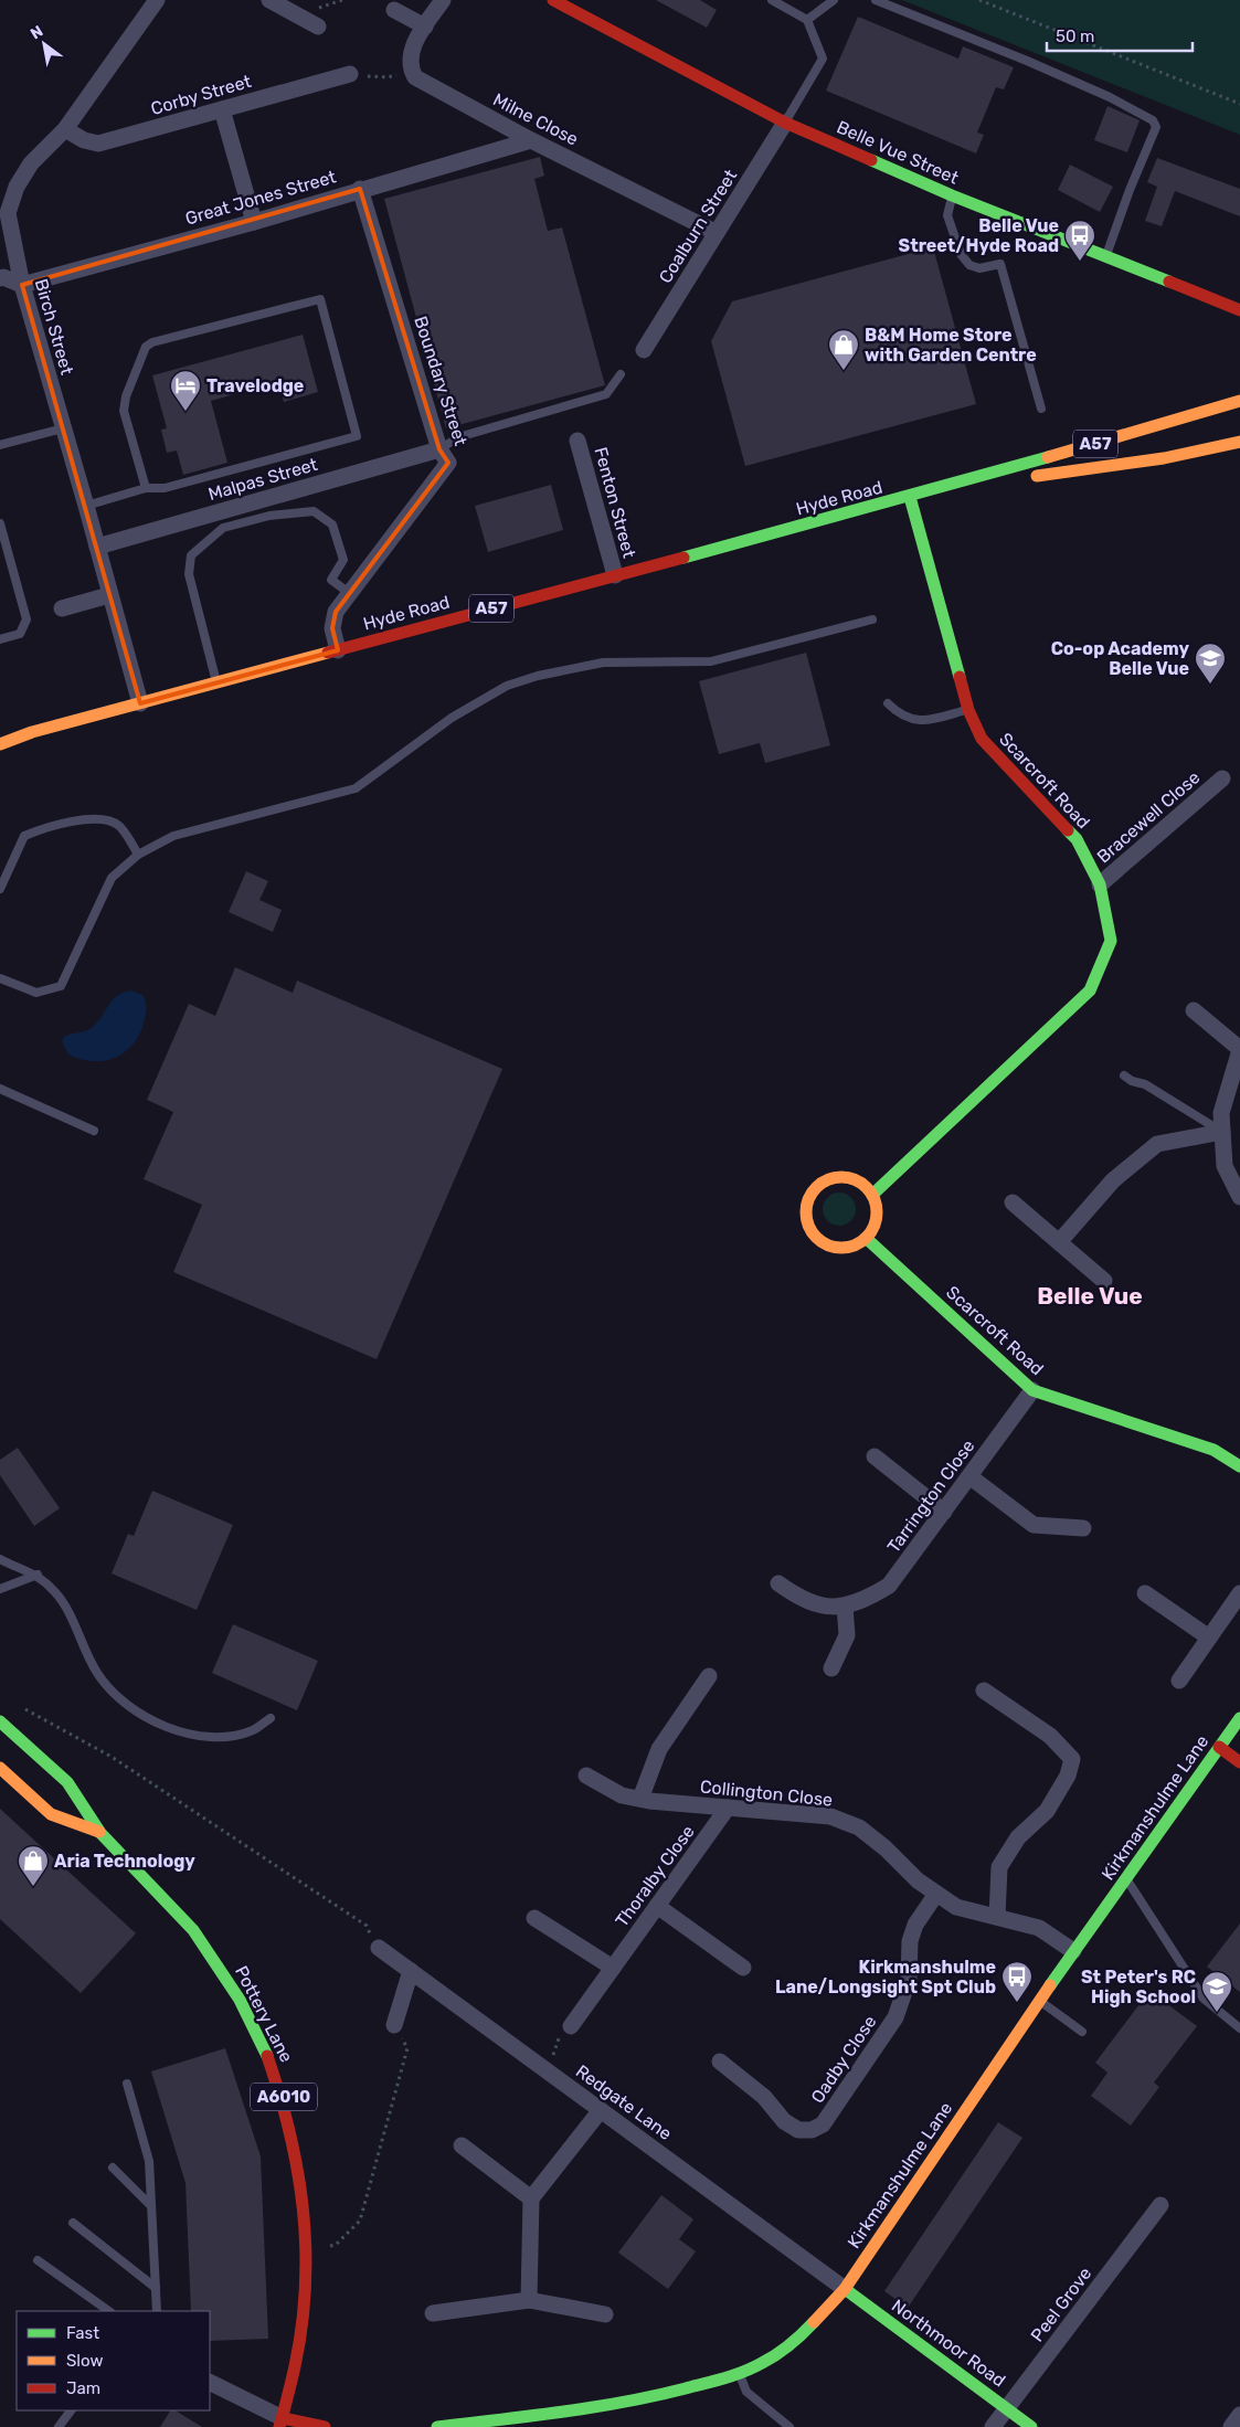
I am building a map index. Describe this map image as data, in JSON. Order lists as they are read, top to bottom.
{
  "streets": {
    "main road": [
      "Belle Vue Street",
      "A57",
      "Hyde Road",
      "Scarcroft Road",
      "Kirkmanshulme Lane",
      "Pottery Lane",
      "A6010",
      "Northmoor Road"
    ],
    "street": [
      "Corby Street",
      "Milne Close",
      "Great Jones Street",
      "Coalburn Street",
      "Birch Street",
      "Boundary Street",
      "Malpas Street",
      "Fenton Street",
      "Bracewell Close",
      "Tarrington Close",
      "Collington Close",
      "Thoralby Close",
      "Oadby Close",
      "Redgate Lane",
      "Peel Grove"
    ]
  },
  "crossings": [
    ["Corby Street", "Birch Street"],
    ["Milne Close", "Great Jones Street"],
    ["Milne Close", "Coalburn Street"],
    ["Belle Vue Street", "Coalburn Street"],
    ["Great Jones Street", "Birch Street"],
    ["Great Jones Street", "Boundary Street"],
    ["Birch Street", "Malpas Street"],
    ["Birch Street", "Hyde Road"],
    ["Boundary Street", "Malpas Street"],
    ["Boundary Street", "Hyde Road"],
    ["Hyde Road", "Fenton Street"],
    ["Hyde Road", "Scarcroft Road"],
    ["Scarcroft Road", "Bracewell Close"],
    ["Scarcroft Road", "Tarrington Close"],
    ["Collington Close", "Kirkmanshulme Lane"],
    ["Collington Close", "Thoralby Close"],
    ["Collington Close", "Oadby Close"],
    ["Kirkmanshulme Lane", "Redgate Lane"],
    ["Kirkmanshulme Lane", "Northmoor Road"],
    ["Redgate Lane", "Northmoor Road"],
    ["Peel Grove", "Northmoor Road"]
  ],
  "districts": ["Belle Vue"],
  "places": {
    "bus stop": ["Belle Vue Street/Hyde Road", "Kirkmanshulme Lane/Longsight Spt Club"],
    "shop": ["B&M Home Store with Garden Centre", "Aria Technology"],
    "hotel": ["Travelodge"],
    "school or university": ["Co-op Academy Belle Vue", "St Peter's RC High School"]
  },
  "legend": ["Fast", "Slow", "Jam"],
  "scale_bar": "50 m",
  "north": "top left"
}
